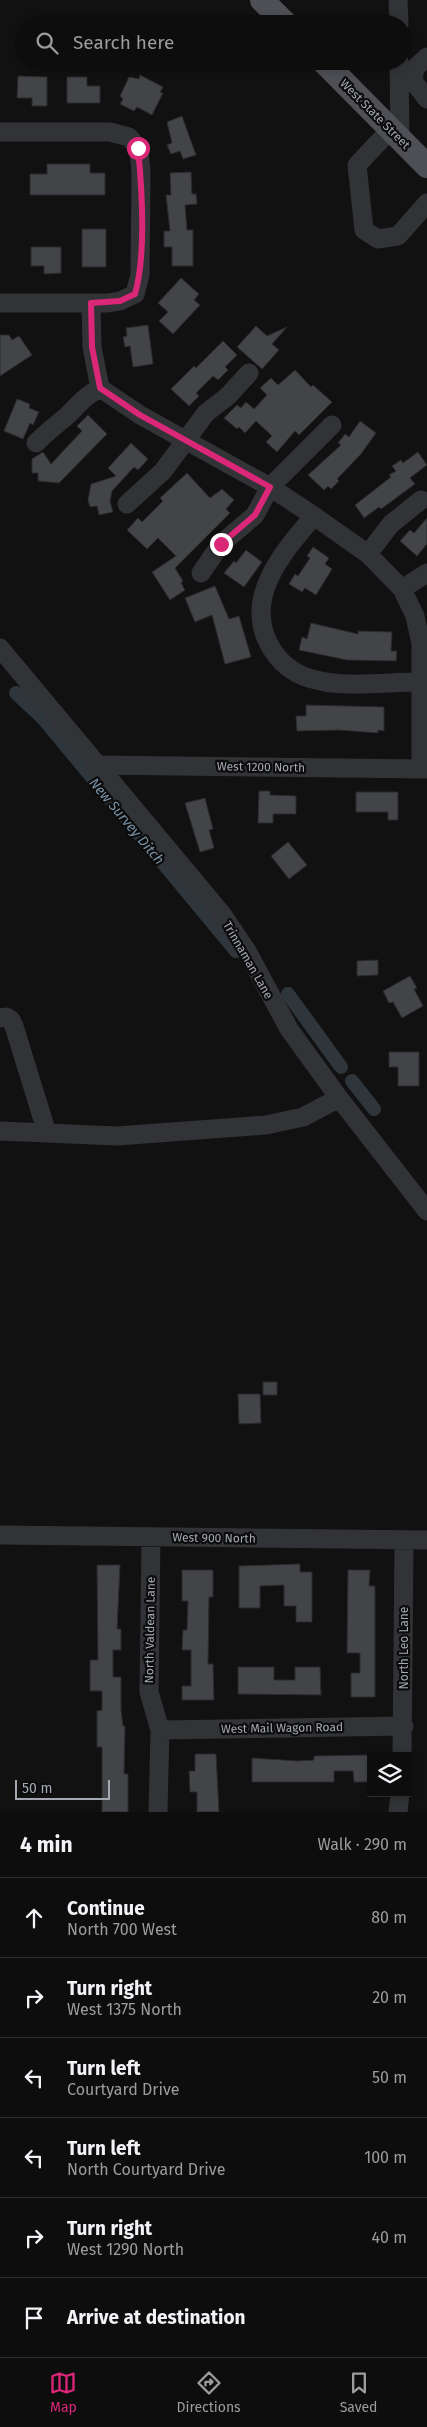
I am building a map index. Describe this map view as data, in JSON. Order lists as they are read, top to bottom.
{
  "streets": {
    "main road": ["West State Street"],
    "street": [
      "West 1200 North",
      "Trinnaman Lane",
      "West 900 North",
      "North Valdean Lane",
      "North Leo Lane",
      "West Mail Wagon Road"
    ]
  },
  "crossings": [
    ["West 1200 North", "Trinnaman Lane"],
    ["West 900 North", "North Valdean Lane"],
    ["West 900 North", "North Leo Lane"],
    ["North Valdean Lane", "West Mail Wagon Road"],
    ["North Leo Lane", "West Mail Wagon Road"]
  ],
  "water": ["New Survey Ditch"],
  "scale_bar": "50 m",
  "page": {
    "search": "Search here",
    "scale": "50 m",
    "heading": ["4 min", "Walk · 290 m"],
    "list": [
      ["Continue", "North 700 West", "80 m"],
      ["Turn right", "West 1375 North", "20 m"],
      ["Turn left", "Courtyard Drive", "50 m"],
      ["Turn left", "North Courtyard Drive", "100 m"],
      ["Turn right", "West 1290 North", "40 m"],
      "Arrive at destination"
    ],
    "nav": ["Map", "Directions", "Saved"]
  }
}
